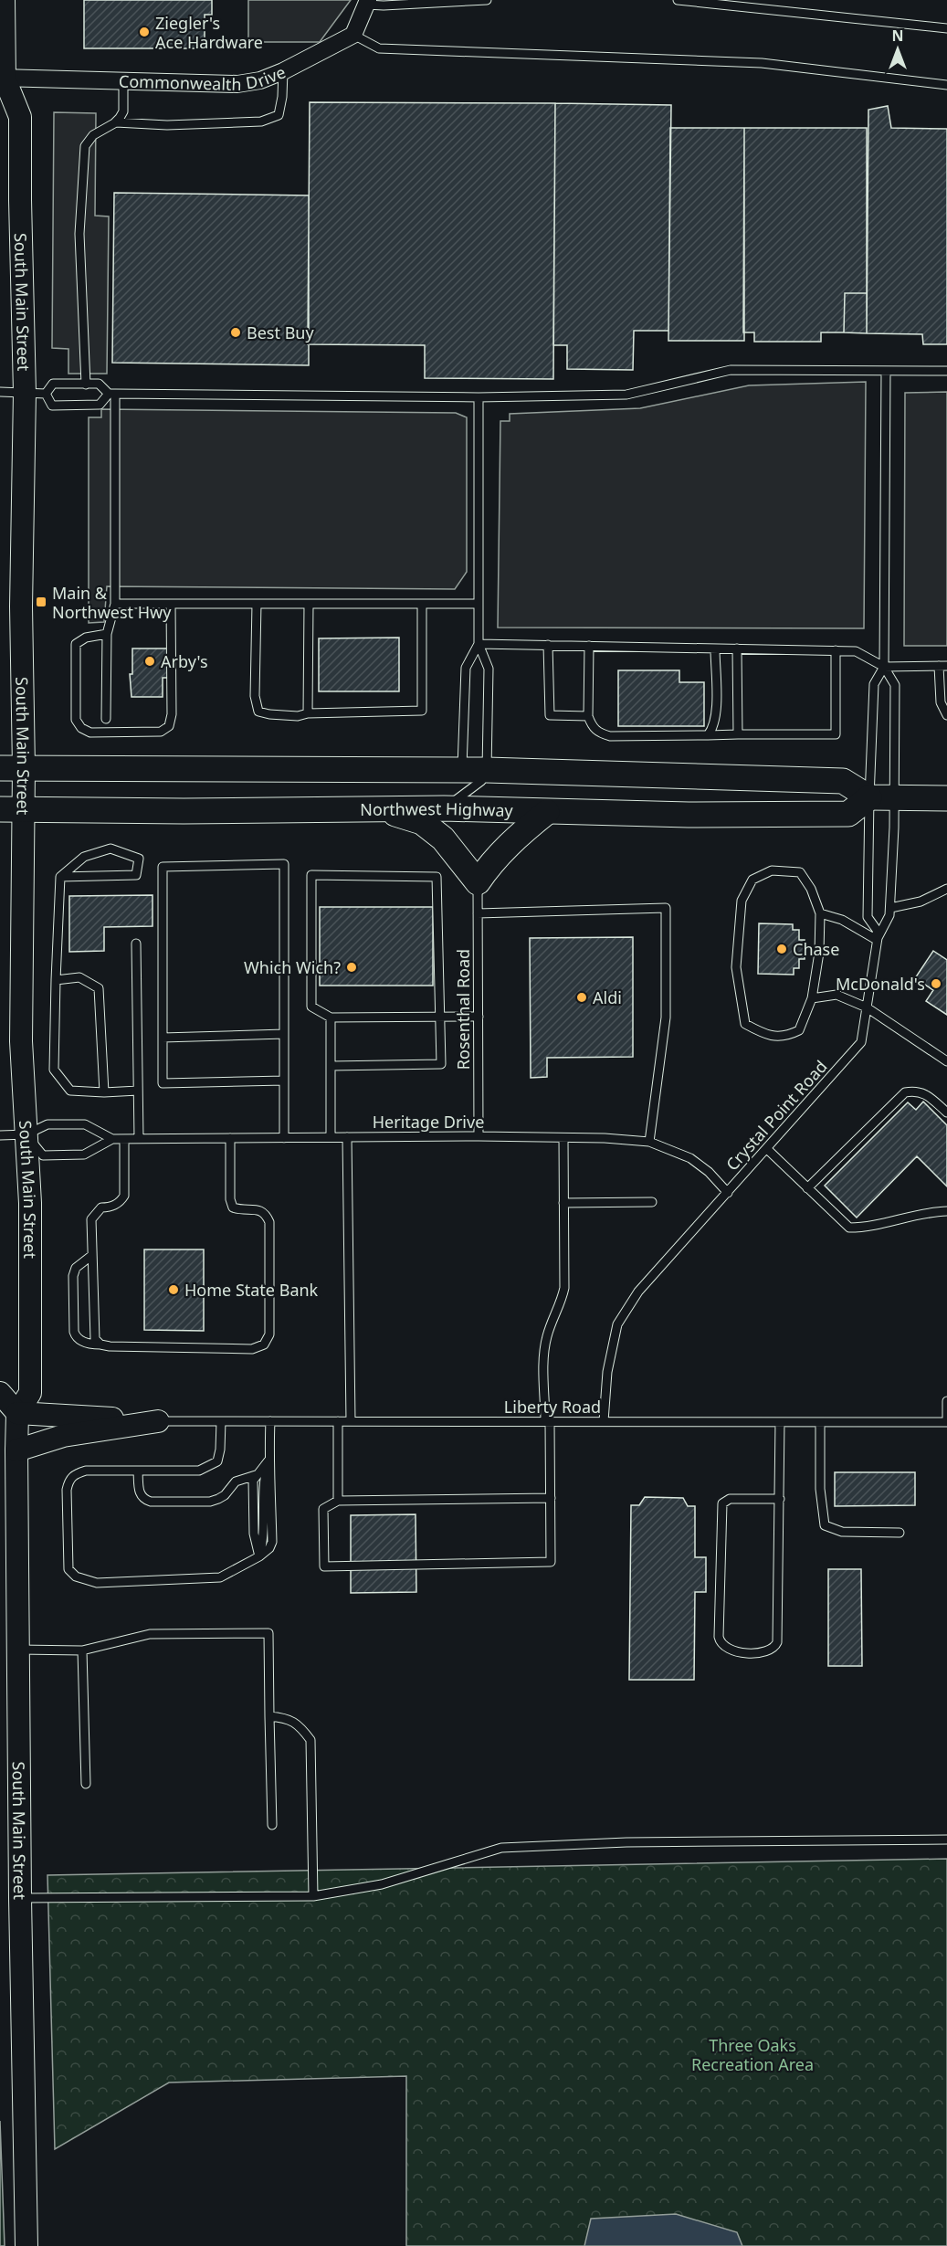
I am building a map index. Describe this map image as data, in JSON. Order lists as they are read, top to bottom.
{
  "streets": {
    "main road": ["Northwest Highway"],
    "street": ["Commonwealth Drive", "South Main Street"],
    "lane": [
      "Rosenthal Road",
      "Crystal Point Road",
      "Heritage Drive",
      "Liberty Road"
    ]
  },
  "crossings": [
    ["Commonwealth Drive", "South Main Street"],
    ["South Main Street", "Northwest Highway"],
    ["South Main Street", "Heritage Drive"],
    ["Rosenthal Road", "Heritage Drive"],
    ["Crystal Point Road", "Heritage Drive"],
    ["Crystal Point Road", "Liberty Road"]
  ],
  "parks": ["Three Oaks Recreation Area"],
  "places": {
    "other": [
      "Ziegler's Ace Hardware",
      "Best Buy",
      "Arby's",
      "Chase",
      "Which Wich?",
      "McDonald's",
      "Aldi",
      "Home State Bank"
    ],
    "transit": ["Main & Northwest Hwy"]
  },
  "north": "top"
}
